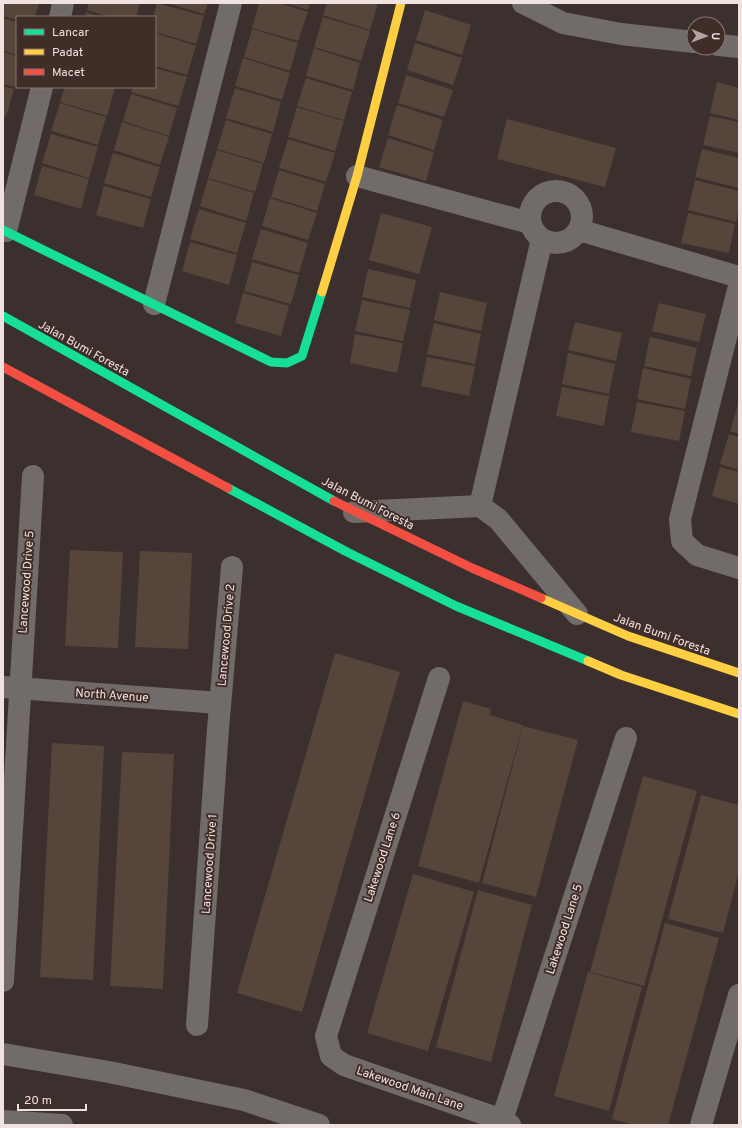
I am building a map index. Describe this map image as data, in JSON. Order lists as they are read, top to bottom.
{
  "streets": {
    "main road": ["Jalan Bumi Foresta"],
    "street": [
      "Lancewood Drive 5",
      "Lancewood Drive 2",
      "North Avenue",
      "Lakewood Lane 6",
      "Lancewood Drive 1",
      "Lakewood Lane 5",
      "Lakewood Main Lane"
    ]
  },
  "crossings": [
    ["Lancewood Drive 5", "North Avenue"],
    ["Lancewood Drive 2", "North Avenue"],
    ["Lancewood Drive 2", "Lancewood Drive 1"],
    ["North Avenue", "Lancewood Drive 1"],
    ["Lakewood Lane 6", "Lakewood Main Lane"],
    ["Lakewood Lane 5", "Lakewood Main Lane"]
  ],
  "legend": ["Lancar", "Padat", "Macet"],
  "scale_bar": "20 m",
  "north": "right"
}
